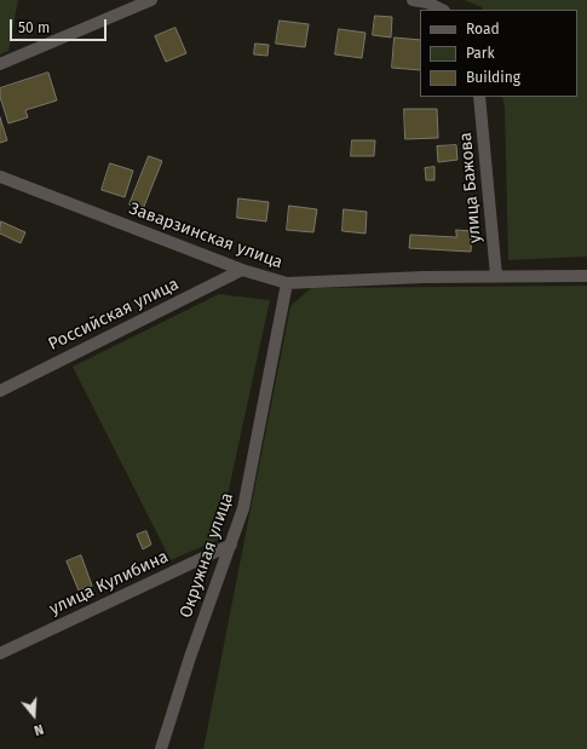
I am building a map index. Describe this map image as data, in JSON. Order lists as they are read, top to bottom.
{
  "streets": {
    "street": [
      "улица Бажова",
      "Заварзинская улица",
      "Российская улица",
      "Окружная улица",
      "улица Кулибина"
    ]
  },
  "crossings": [
    ["улица Бажова", "Заварзинская улица"],
    ["Заварзинская улица", "Российская улица"],
    ["Заварзинская улица", "Окружная улица"],
    ["Окружная улица", "улица Кулибина"]
  ],
  "legend": ["Road", "Park", "Building"],
  "scale_bar": "50 m",
  "north": "bottom"
}
